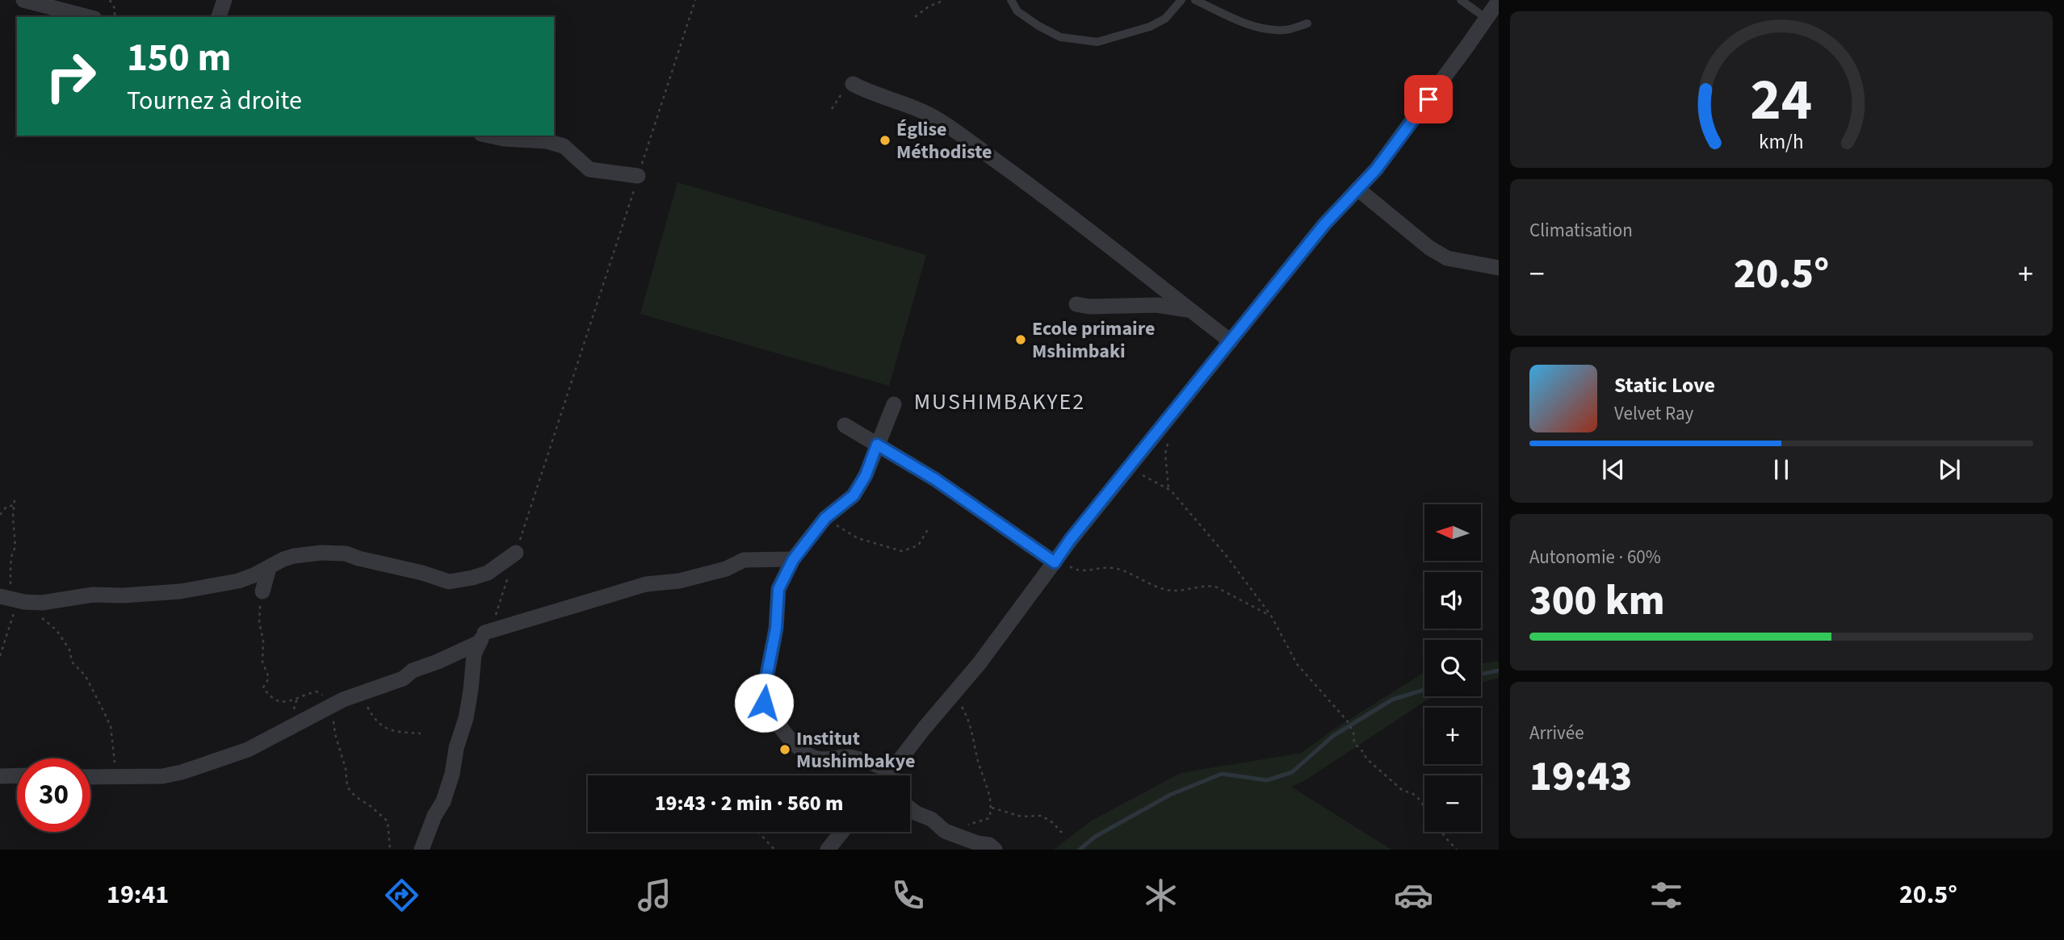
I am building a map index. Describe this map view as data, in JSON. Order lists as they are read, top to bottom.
{
  "districts": ["MUSHIMBAKYE2"],
  "places": ["Église Méthodiste", "Ecole primaire Mshimbaki", "Institut Mushimbakye"],
  "north": "left",
  "page": {
    "turn": ["150 m", "Tournez à droite"],
    "tile": [
      "Climatisation",
      ["Autonomie · 60%", "300 km"],
      ["Arrivée", "19:43"]
    ],
    "heat": ["−", "20.5°", "+"],
    "song": ["Static Love", "Velvet Ray"],
    "map_buttons": ["+", "−"],
    "limit": "30",
    "trip": "19:43 · 2 min · 560 m",
    "tabs": ["19:41", "20.5°"],
    "gauge": ["24", "km/h"]
  }
}
